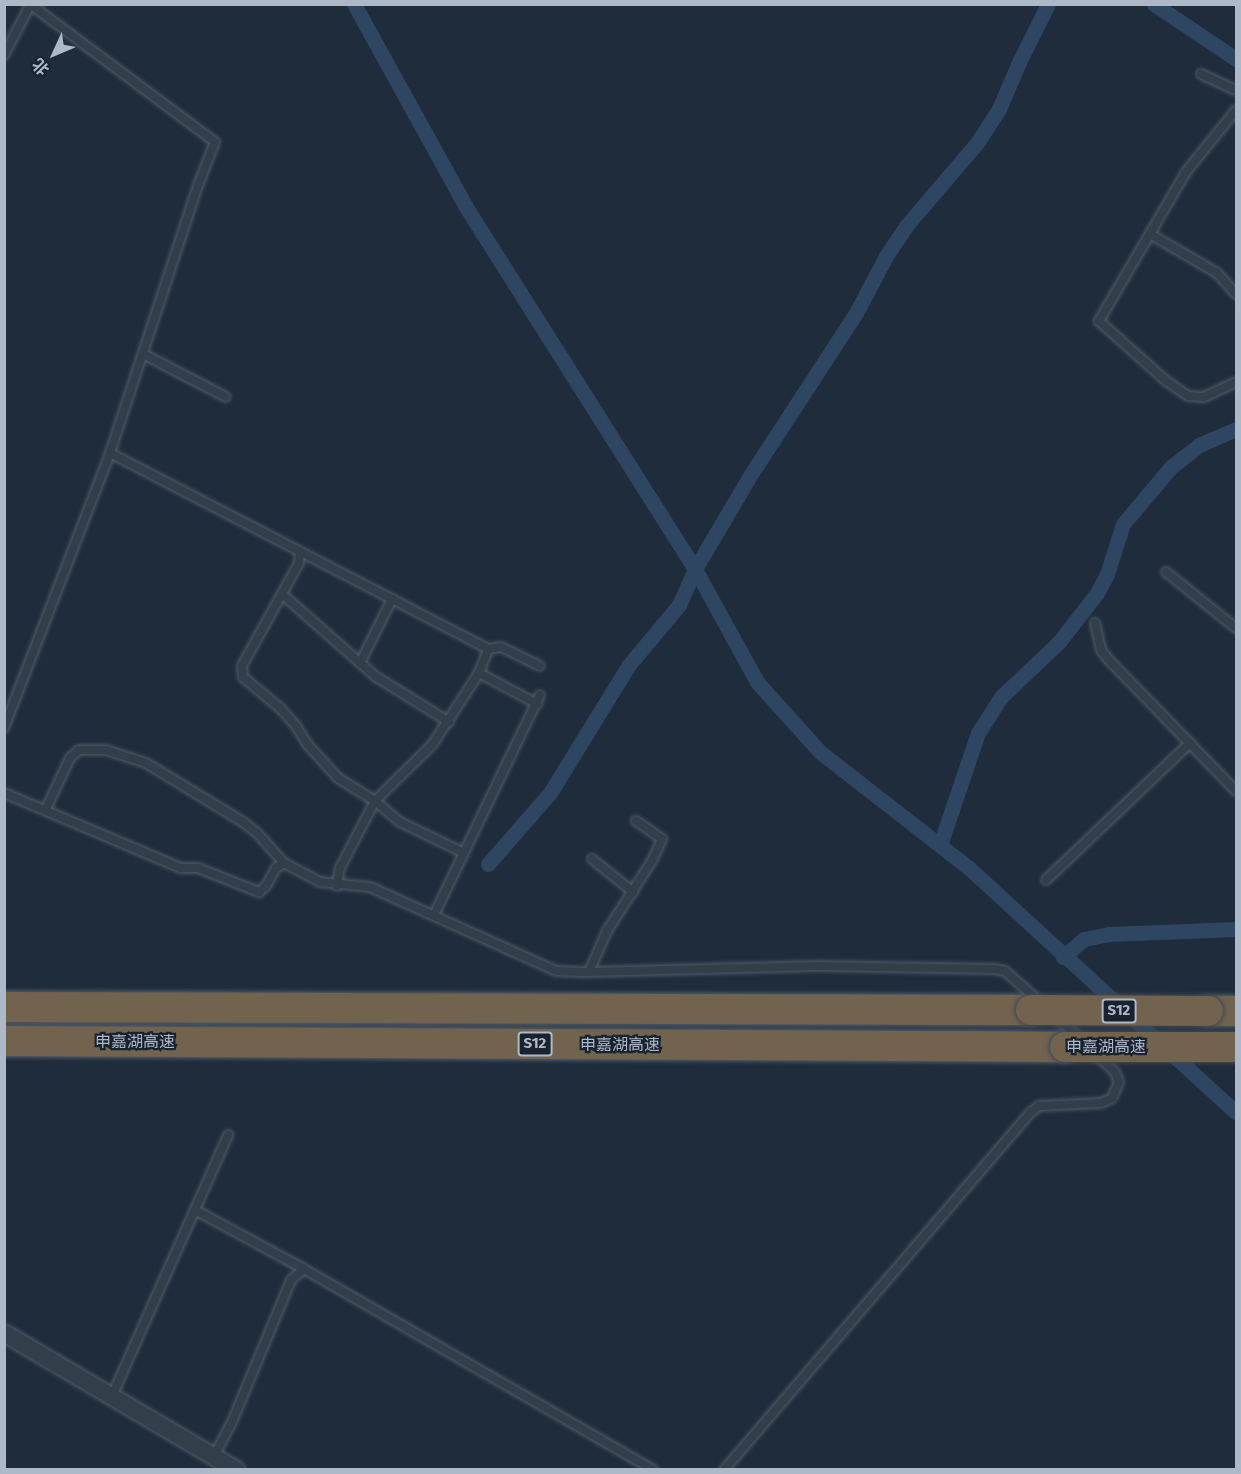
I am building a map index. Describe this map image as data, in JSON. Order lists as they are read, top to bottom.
{
  "streets": {
    "highway": ["S12", "申嘉湖高速"]
  },
  "north": "bottom left"
}
